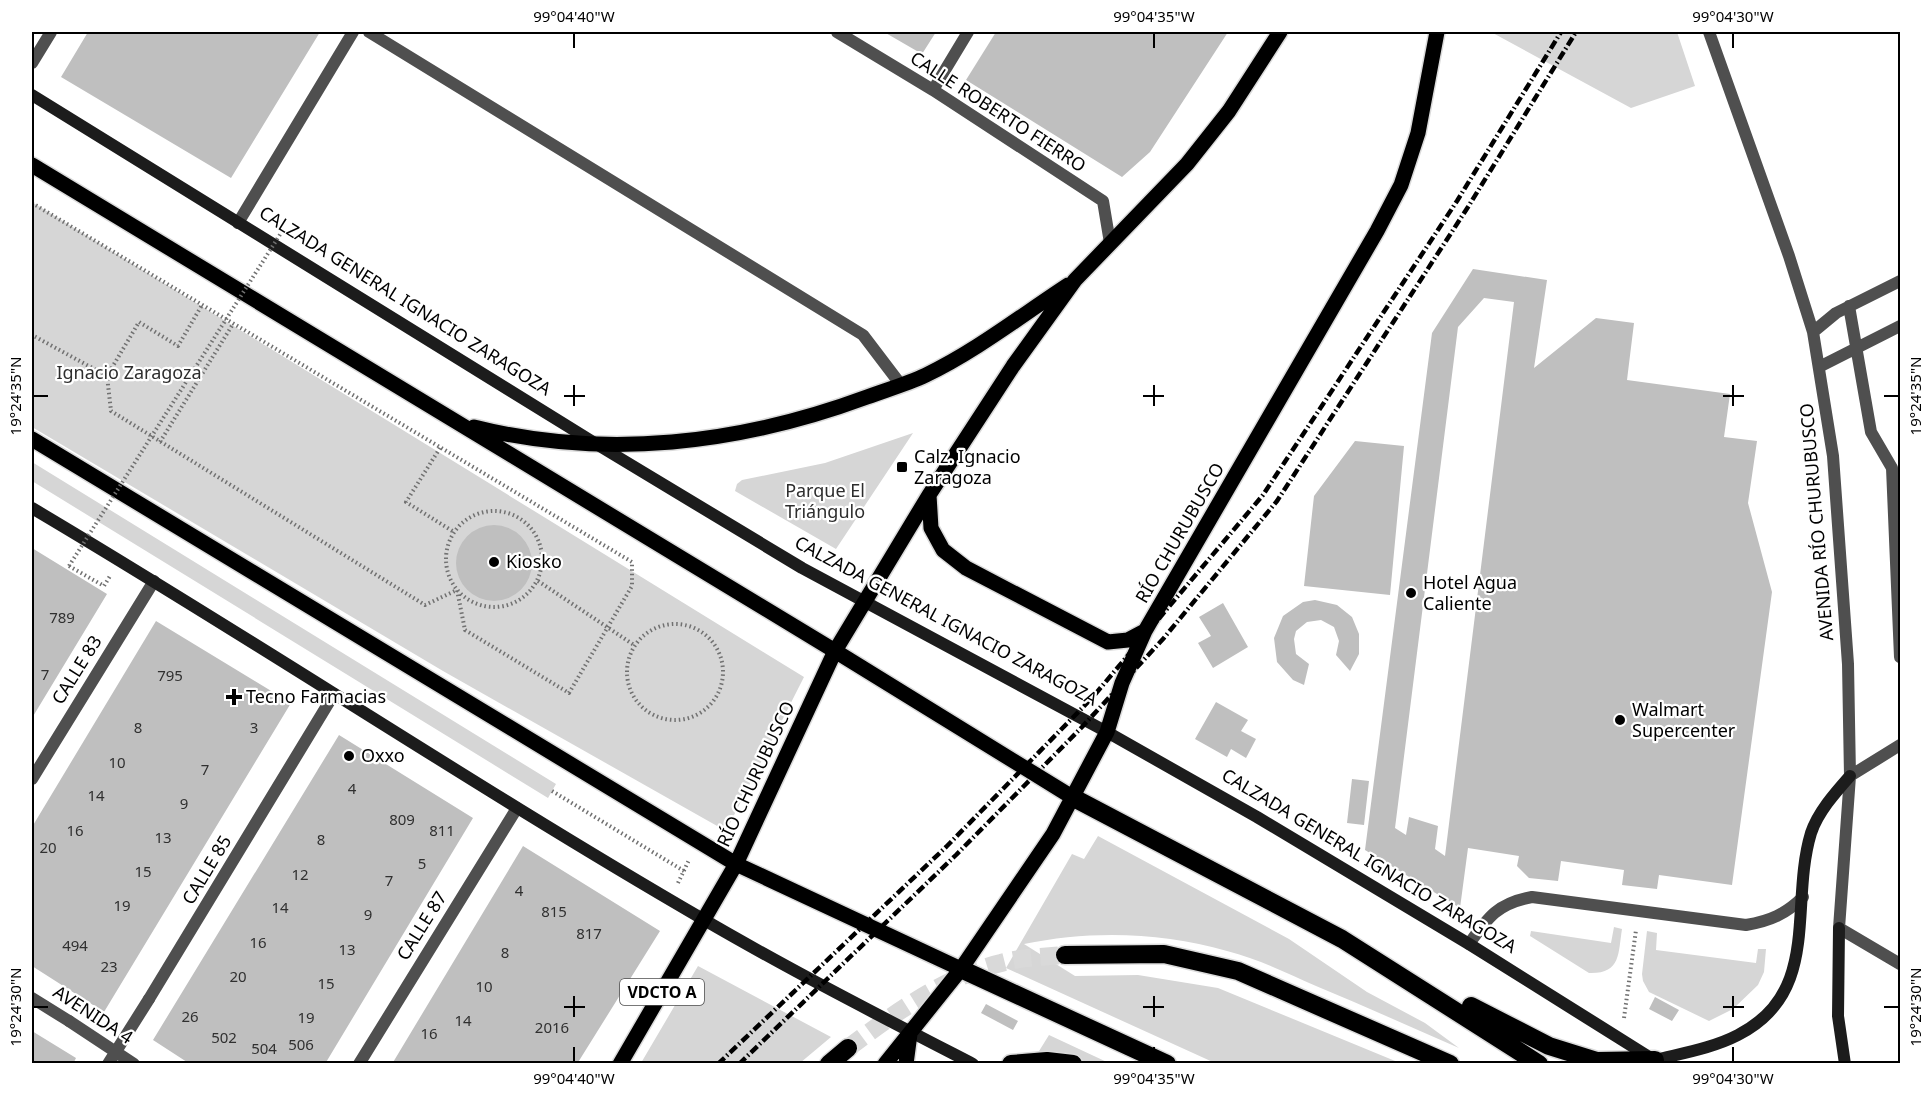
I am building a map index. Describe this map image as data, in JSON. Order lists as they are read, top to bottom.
{
  "streets": {
    "main road": ["CALZADA GENERAL IGNACIO ZARAGOZA", "RÍO CHURUBUSCO", "VDCTO A"],
    "street": [
      "CALLE ROBERTO FIERRO",
      "AVENIDA RÍO CHURUBUSCO",
      "CALLE 83",
      "CALLE 85",
      "CALLE 87",
      "AVENIDA 4"
    ]
  },
  "crossings": [
    ["CALLE ROBERTO FIERRO", "RÍO CHURUBUSCO"],
    ["CALZADA GENERAL IGNACIO ZARAGOZA", "RÍO CHURUBUSCO"],
    ["RÍO CHURUBUSCO", "VDCTO A"],
    ["CALLE 85", "AVENIDA 4"]
  ],
  "parks": ["Ignacio Zaragoza", "Parque El Triángulo"],
  "places": {
    "transit": ["Calz. Ignacio Zaragoza"],
    "other": [
      "Kiosko",
      "Hotel Agua Caliente",
      "Walmart Supercenter",
      "Oxxo"
    ],
    "health": ["Tecno Farmacias"]
  },
  "house_numbers": [
    "789",
    "7",
    "795",
    "8",
    "3",
    "10",
    "7",
    "4",
    "14",
    "9",
    "809",
    "16",
    "811",
    "13",
    "8",
    "20",
    "5",
    "15",
    "12",
    "7",
    "4",
    "19",
    "14",
    "815",
    "9",
    "817",
    "16",
    "494",
    "13",
    "8",
    "23",
    "20",
    "15",
    "10",
    "26",
    "19",
    "14",
    "2016",
    "16",
    "502",
    "506",
    "504"
  ],
  "coordinates": [
    "99°04'40\"W",
    "99°04'35\"W",
    "99°04'30\"W",
    "19°24'35\"N",
    "19°24'30\"N"
  ]
}
